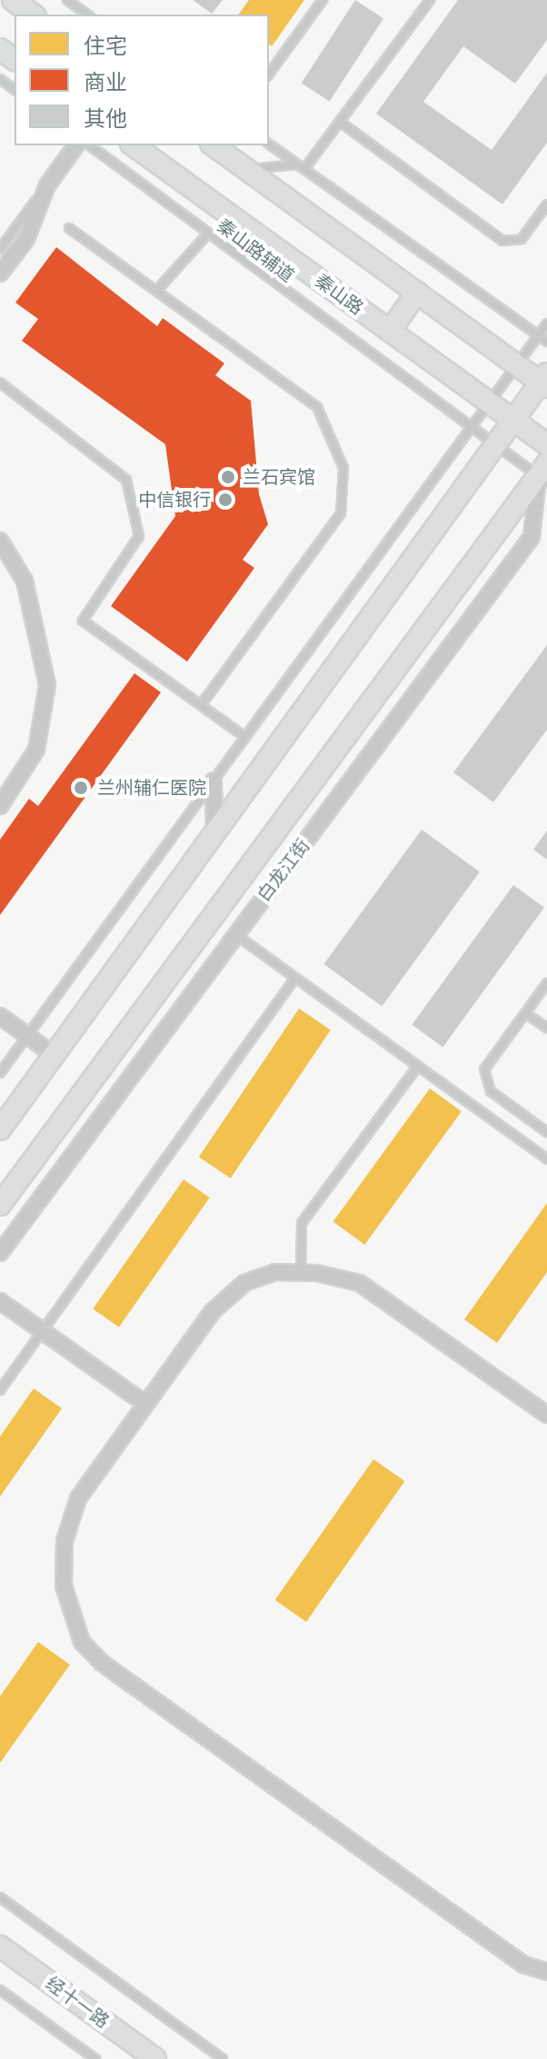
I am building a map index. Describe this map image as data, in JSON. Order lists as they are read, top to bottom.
{
  "streets": {
    "main road": ["秦山路", "白龙江街", "经十一路"],
    "lane": ["秦山路辅道"]
  },
  "crossings": [
    ["秦山路辅道", "白龙江街"]
  ],
  "places": ["兰石宾馆", "中信银行", "兰州辅仁医院"],
  "legend": ["住宅", "商业", "其他"]
}
